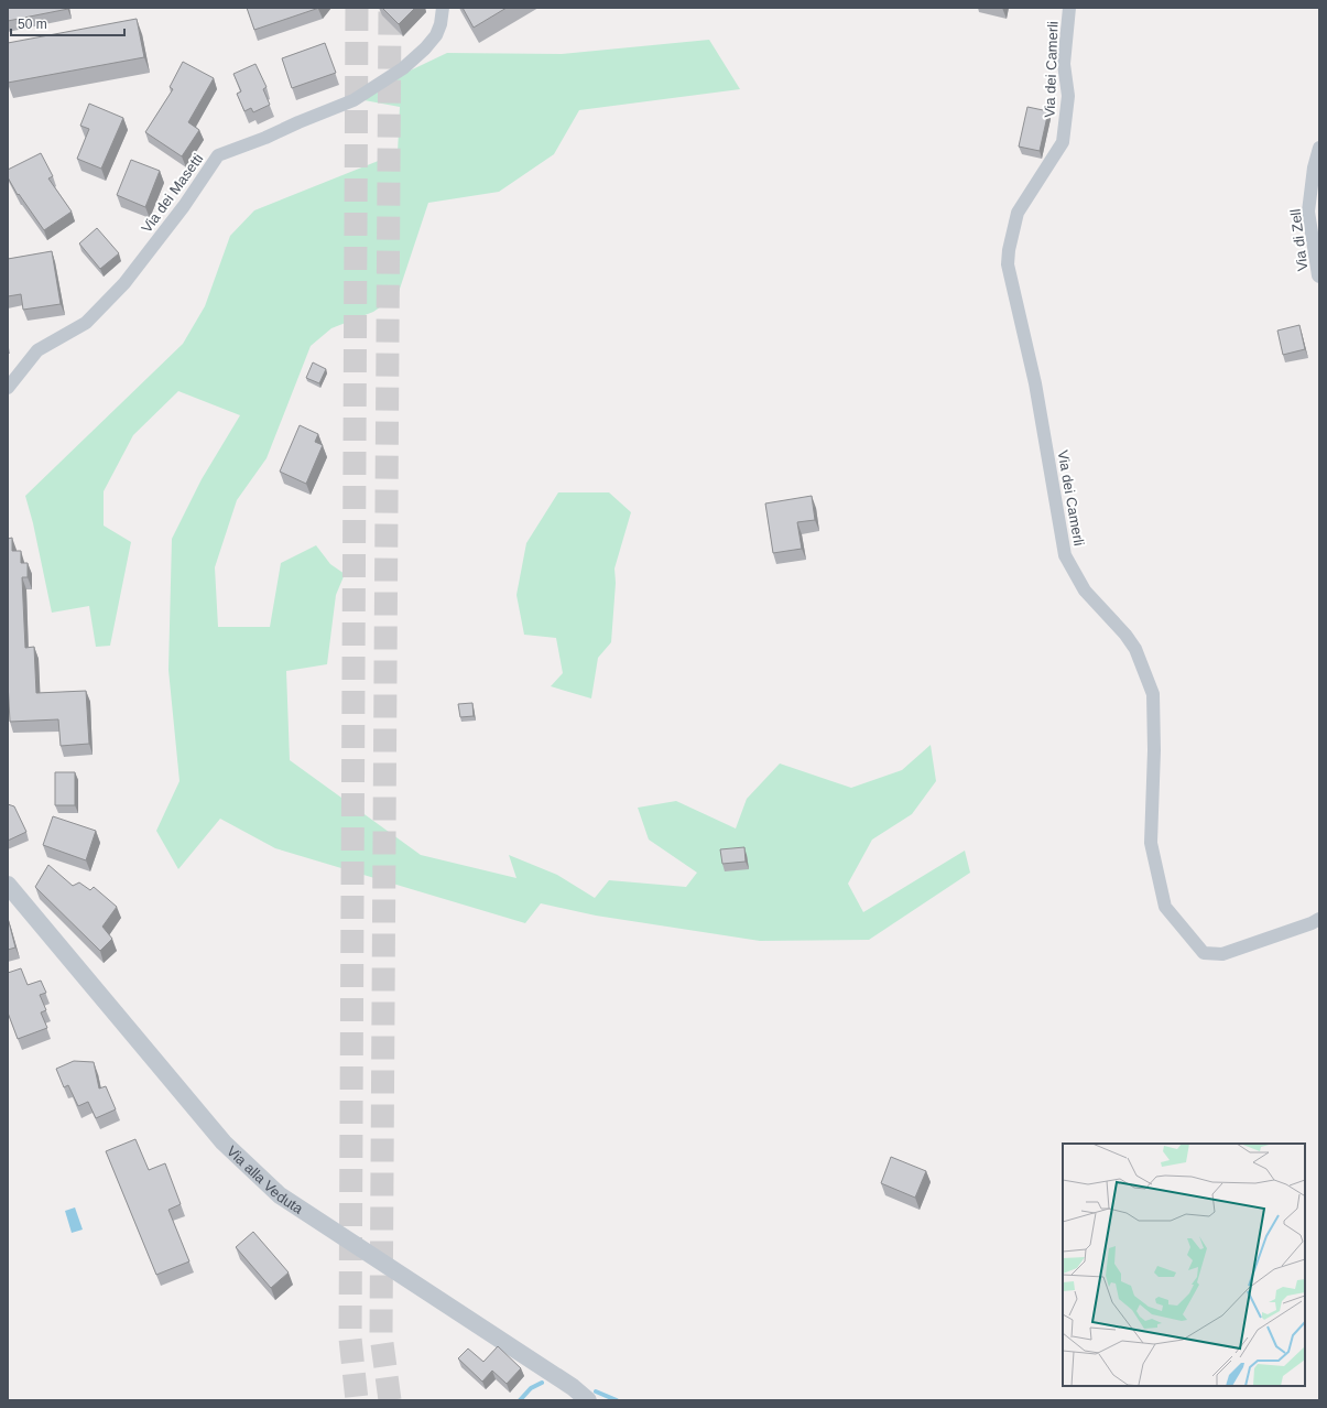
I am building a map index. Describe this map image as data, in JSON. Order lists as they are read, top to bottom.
{
  "streets": {
    "street": [
      "Via dei Camerli",
      "Via dei Masetti",
      "Via di Zell",
      "Via alla Veduta"
    ]
  },
  "scale_bar": "50 m"
}
